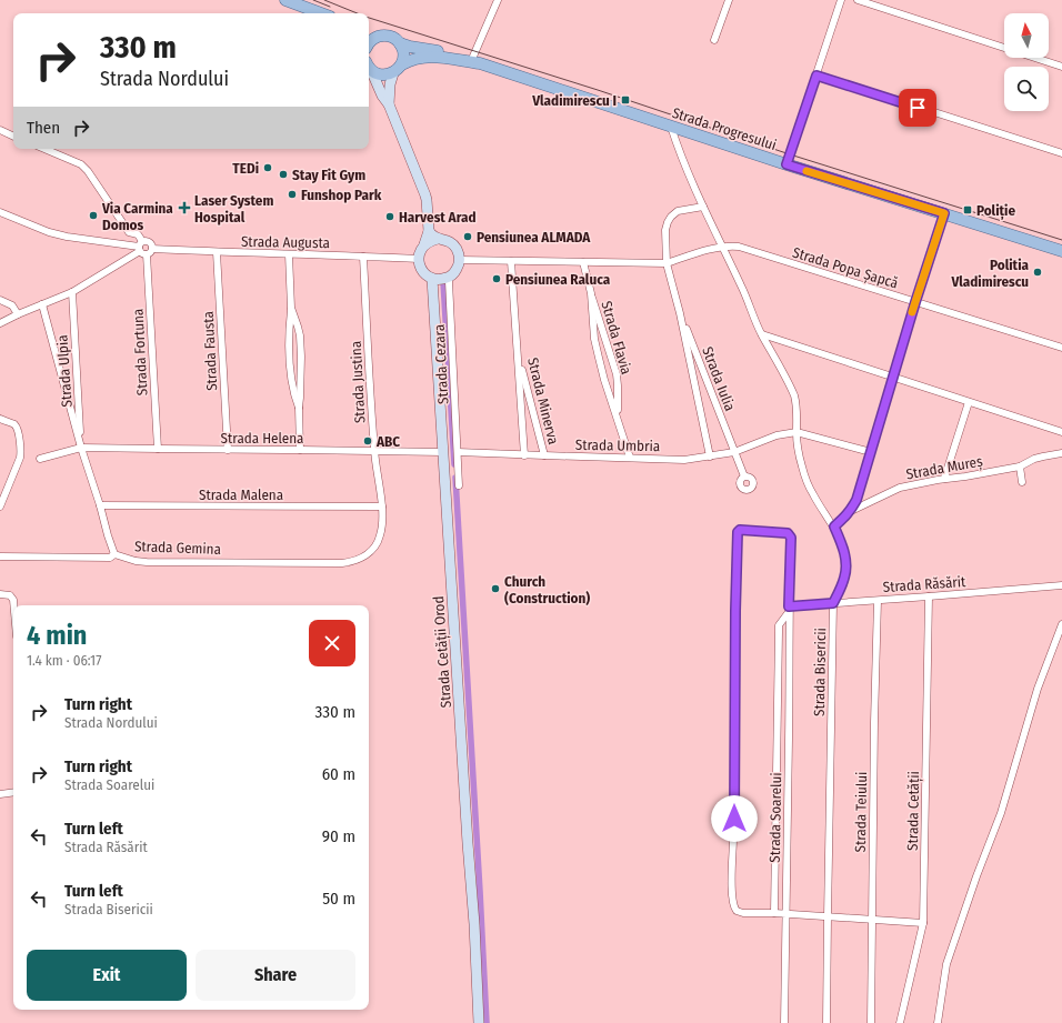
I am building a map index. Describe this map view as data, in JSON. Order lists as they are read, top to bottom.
{
  "streets": {
    "main road": ["Strada Progresului"],
    "street": [
      "Strada Augusta",
      "Strada Popa Șapcă",
      "Strada Flavia",
      "Strada Fausta",
      "Strada Fortuna",
      "Strada Cezara",
      "Strada Ulpia",
      "Strada Iulia",
      "Strada Justina",
      "Strada Minerva",
      "Strada Helena",
      "Strada Umbria",
      "Strada Mureș",
      "Strada Malena",
      "Strada Gemina",
      "Strada Răsărit",
      "Strada Cetății Orod",
      "Strada Bisericii",
      "Strada Cetății",
      "Strada Teiului",
      "Strada Soarelui"
    ]
  },
  "crossings": [
    ["Strada Progresului", "Strada Bisericii"],
    ["Strada Augusta", "Strada Fausta"],
    ["Strada Augusta", "Strada Cezara"],
    ["Strada Augusta", "Strada Justina"],
    ["Strada Augusta", "Strada Cetății Orod"],
    ["Strada Popa Șapcă", "Strada Bisericii"],
    ["Strada Flavia", "Strada Umbria"],
    ["Strada Fausta", "Strada Helena"],
    ["Strada Fortuna", "Strada Helena"],
    ["Strada Cezara", "Strada Cetății Orod"],
    ["Strada Ulpia", "Strada Helena"],
    ["Strada Ulpia", "Strada Gemina"],
    ["Strada Iulia", "Strada Umbria"],
    ["Strada Iulia", "Strada Bisericii"],
    ["Strada Justina", "Strada Helena"],
    ["Strada Justina", "Strada Malena"],
    ["Strada Justina", "Strada Gemina"],
    ["Strada Minerva", "Strada Umbria"],
    ["Strada Helena", "Strada Gemina"],
    ["Strada Helena", "Strada Cetății Orod"],
    ["Strada Umbria", "Strada Bisericii"],
    ["Strada Malena", "Strada Gemina"],
    ["Strada Răsărit", "Strada Bisericii"],
    ["Strada Răsărit", "Strada Cetății"],
    ["Strada Răsărit", "Strada Teiului"],
    ["Strada Răsărit", "Strada Soarelui"]
  ],
  "places": {
    "transit": ["Vladimirescu I", "Poliție"],
    "other": [
      "TEDi",
      "Stay Fit Gym",
      "Funshop Park",
      "Via Carmina Domos",
      "Harvest Arad",
      "Pensiunea ALMADA",
      "Politia Vladimirescu",
      "Pensiunea Raluca",
      "ABC",
      "Church (Construction)"
    ],
    "health": ["Laser System Hospital"]
  },
  "north": "top",
  "page": {
    "turn": ["330 m", "Strada Nordului"],
    "then": "Then",
    "heading": ["4 min", "1.4 km · 06:17"],
    "list": [
      {
        "name": "Turn right",
        "note": "Strada Nordului",
        "value": "330 m"
      },
      {
        "name": "Turn right",
        "note": "Strada Soarelui",
        "value": "60 m"
      },
      {
        "name": "Turn left",
        "note": "Strada Răsărit",
        "value": "90 m"
      },
      {
        "name": "Turn left",
        "note": "Strada Bisericii",
        "value": "50 m"
      }
    ],
    "buttons": ["Exit", "Share"]
  }
}
